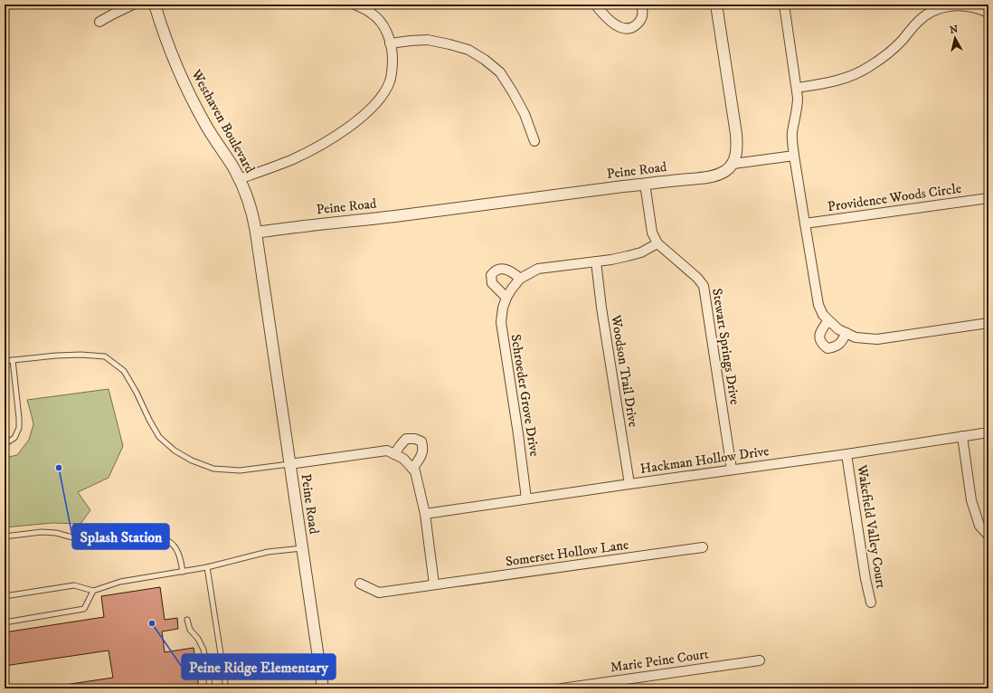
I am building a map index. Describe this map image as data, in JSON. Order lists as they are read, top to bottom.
{
  "streets": {
    "street": [
      "Westhaven Boulevard",
      "Peine Road",
      "Providence Woods Circle",
      "Stewart Springs Drive",
      "Woodson Trail Drive",
      "Schroeder Grove Drive",
      "Hackman Hollow Drive",
      "Wakefield Valley Court",
      "Somerset Hollow Lane",
      "Marie Peine Court"
    ]
  },
  "crossings": [
    ["Westhaven Boulevard", "Peine Road"],
    ["Peine Road", "Stewart Springs Drive"],
    ["Stewart Springs Drive", "Schroeder Grove Drive"],
    ["Stewart Springs Drive", "Hackman Hollow Drive"],
    ["Woodson Trail Drive", "Schroeder Grove Drive"],
    ["Woodson Trail Drive", "Hackman Hollow Drive"],
    ["Schroeder Grove Drive", "Hackman Hollow Drive"],
    ["Hackman Hollow Drive", "Wakefield Valley Court"]
  ],
  "places": ["Splash Station", "Peine Ridge Elementary"],
  "north": "top"
}
